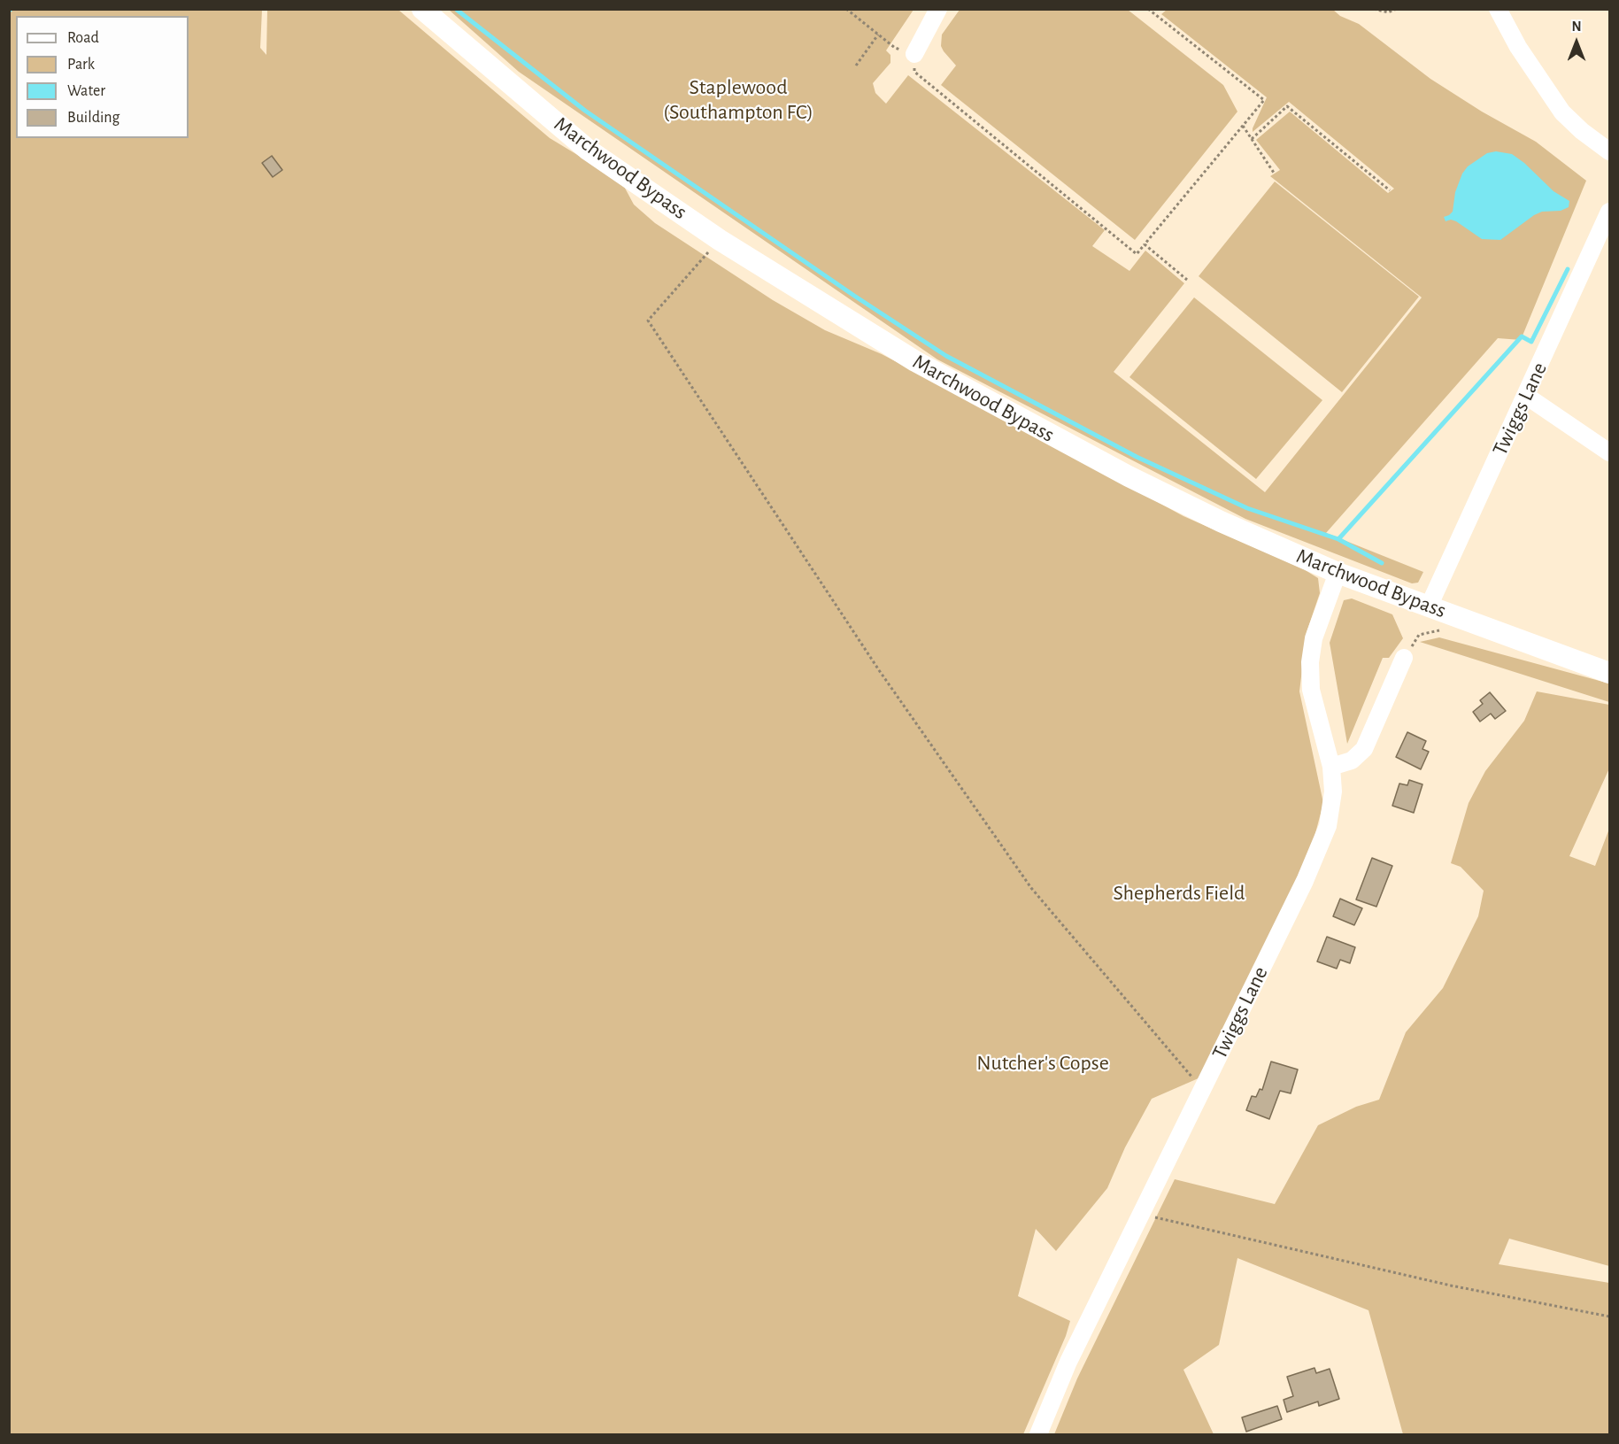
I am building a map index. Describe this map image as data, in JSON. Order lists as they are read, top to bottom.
{
  "streets": {
    "main road": ["Marchwood Bypass"],
    "street": ["Twiggs Lane"]
  },
  "crossings": [
    ["Marchwood Bypass", "Twiggs Lane"]
  ],
  "parks": ["Staplewood (Southampton FC)", "Shepherds Field", "Nutcher's Copse"],
  "legend": [
    "Road",
    "Park",
    "Water",
    "Building"
  ],
  "north": "top"
}
